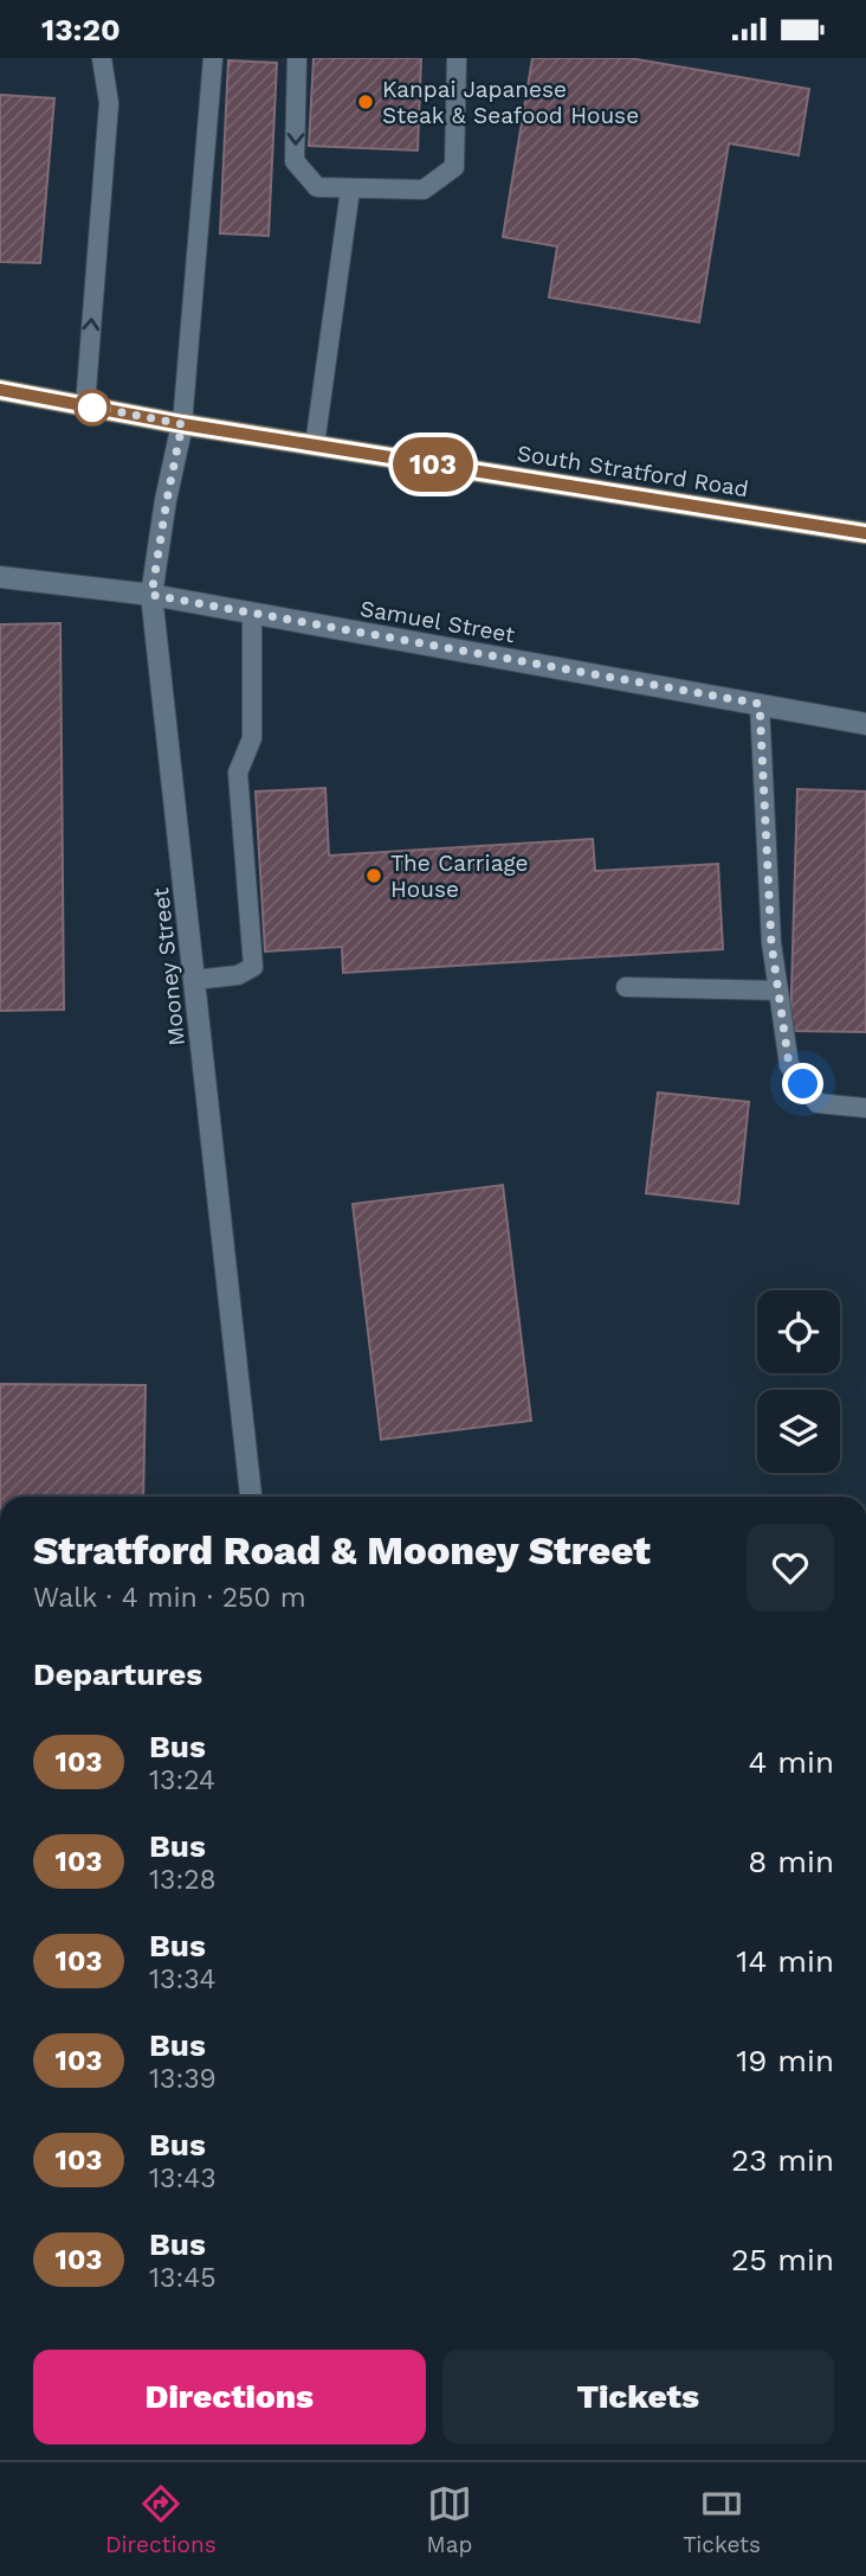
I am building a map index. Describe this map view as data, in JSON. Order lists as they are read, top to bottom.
{
  "streets": {
    "main road": ["South Stratford Road"],
    "street": ["Samuel Street", "Mooney Street"]
  },
  "crossings": [
    ["South Stratford Road", "Mooney Street"],
    ["Samuel Street", "Mooney Street"]
  ],
  "places": ["Kanpai Japanese Steak & Seafood House", "The Carriage House"],
  "lines": ["bus line 103"],
  "page": {
    "status": "13:20",
    "on_map": "103",
    "heading": [
      ["Stratford Road & Mooney Street", "Walk · 4 min · 250 m"],
      "Departures"
    ],
    "list": [
      {
        "mark": "103",
        "name": "Bus",
        "note": "13:24",
        "value": "4 min"
      },
      {
        "mark": "103",
        "name": "Bus",
        "note": "13:28",
        "value": "8 min"
      },
      {
        "mark": "103",
        "name": "Bus",
        "note": "13:34",
        "value": "14 min"
      },
      {
        "mark": "103",
        "name": "Bus",
        "note": "13:39",
        "value": "19 min"
      },
      {
        "mark": "103",
        "name": "Bus",
        "note": "13:43",
        "value": "23 min"
      },
      {
        "mark": "103",
        "name": "Bus",
        "note": "13:45",
        "value": "25 min"
      }
    ],
    "buttons": ["Directions", "Tickets"],
    "tabs": ["Directions", "Map", "Tickets"]
  }
}
